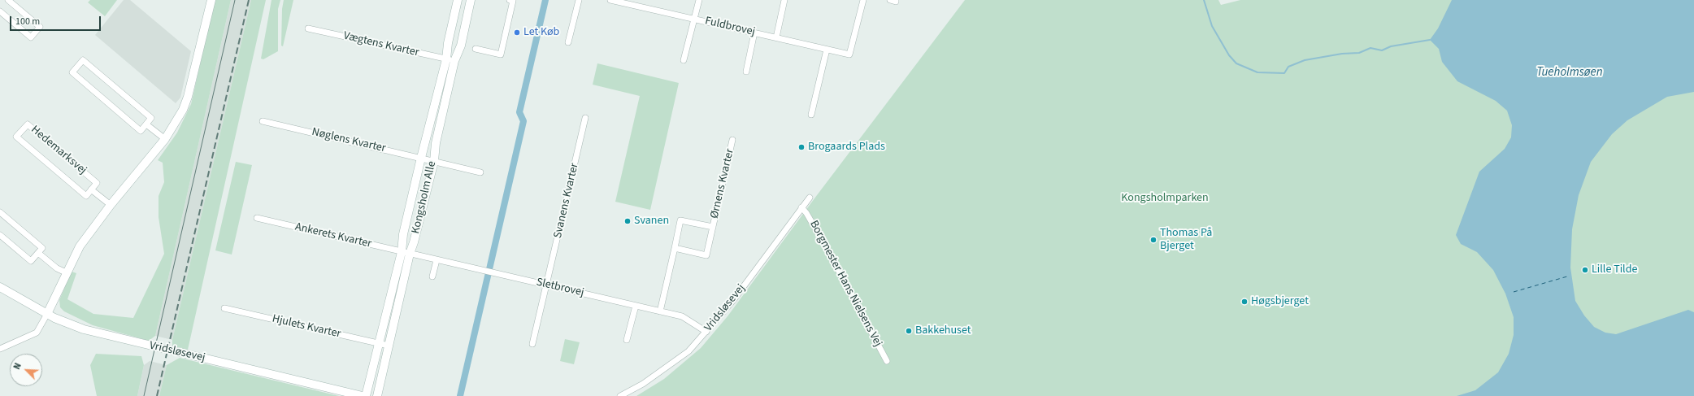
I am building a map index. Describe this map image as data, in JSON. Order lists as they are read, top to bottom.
{
  "streets": {
    "street": [
      "Fuldbrovej",
      "Vægtens Kvarter",
      "Nøglens Kvarter",
      "Hedemarksvej",
      "Ørnens Kvarter",
      "Kongsholm Alle",
      "Svanens Kvarter",
      "Ankerets Kvarter",
      "Borgmester Hans Nielsens Vej",
      "Sletbrovej",
      "Vridsløsevej",
      "Hjulets Kvarter"
    ]
  },
  "crossings": [
    ["Vægtens Kvarter", "Kongsholm Alle"],
    ["Nøglens Kvarter", "Kongsholm Alle"],
    ["Ørnens Kvarter", "Sletbrovej"],
    ["Kongsholm Alle", "Ankerets Kvarter"],
    ["Kongsholm Alle", "Sletbrovej"],
    ["Kongsholm Alle", "Hjulets Kvarter"],
    ["Svanens Kvarter", "Sletbrovej"],
    ["Ankerets Kvarter", "Sletbrovej"],
    ["Borgmester Hans Nielsens Vej", "Vridsløsevej"],
    ["Sletbrovej", "Vridsløsevej"]
  ],
  "water": ["Tueholmsøen"],
  "parks": ["Kongsholmparken"],
  "places": [
    "Let Køb",
    "Brogaards Plads",
    "Svanen",
    "Thomas På Bjerget",
    "Lille Tilde",
    "Høgsbjerget",
    "Bakkehuset"
  ],
  "scale_bar": "100 m",
  "north": "top left"
}
